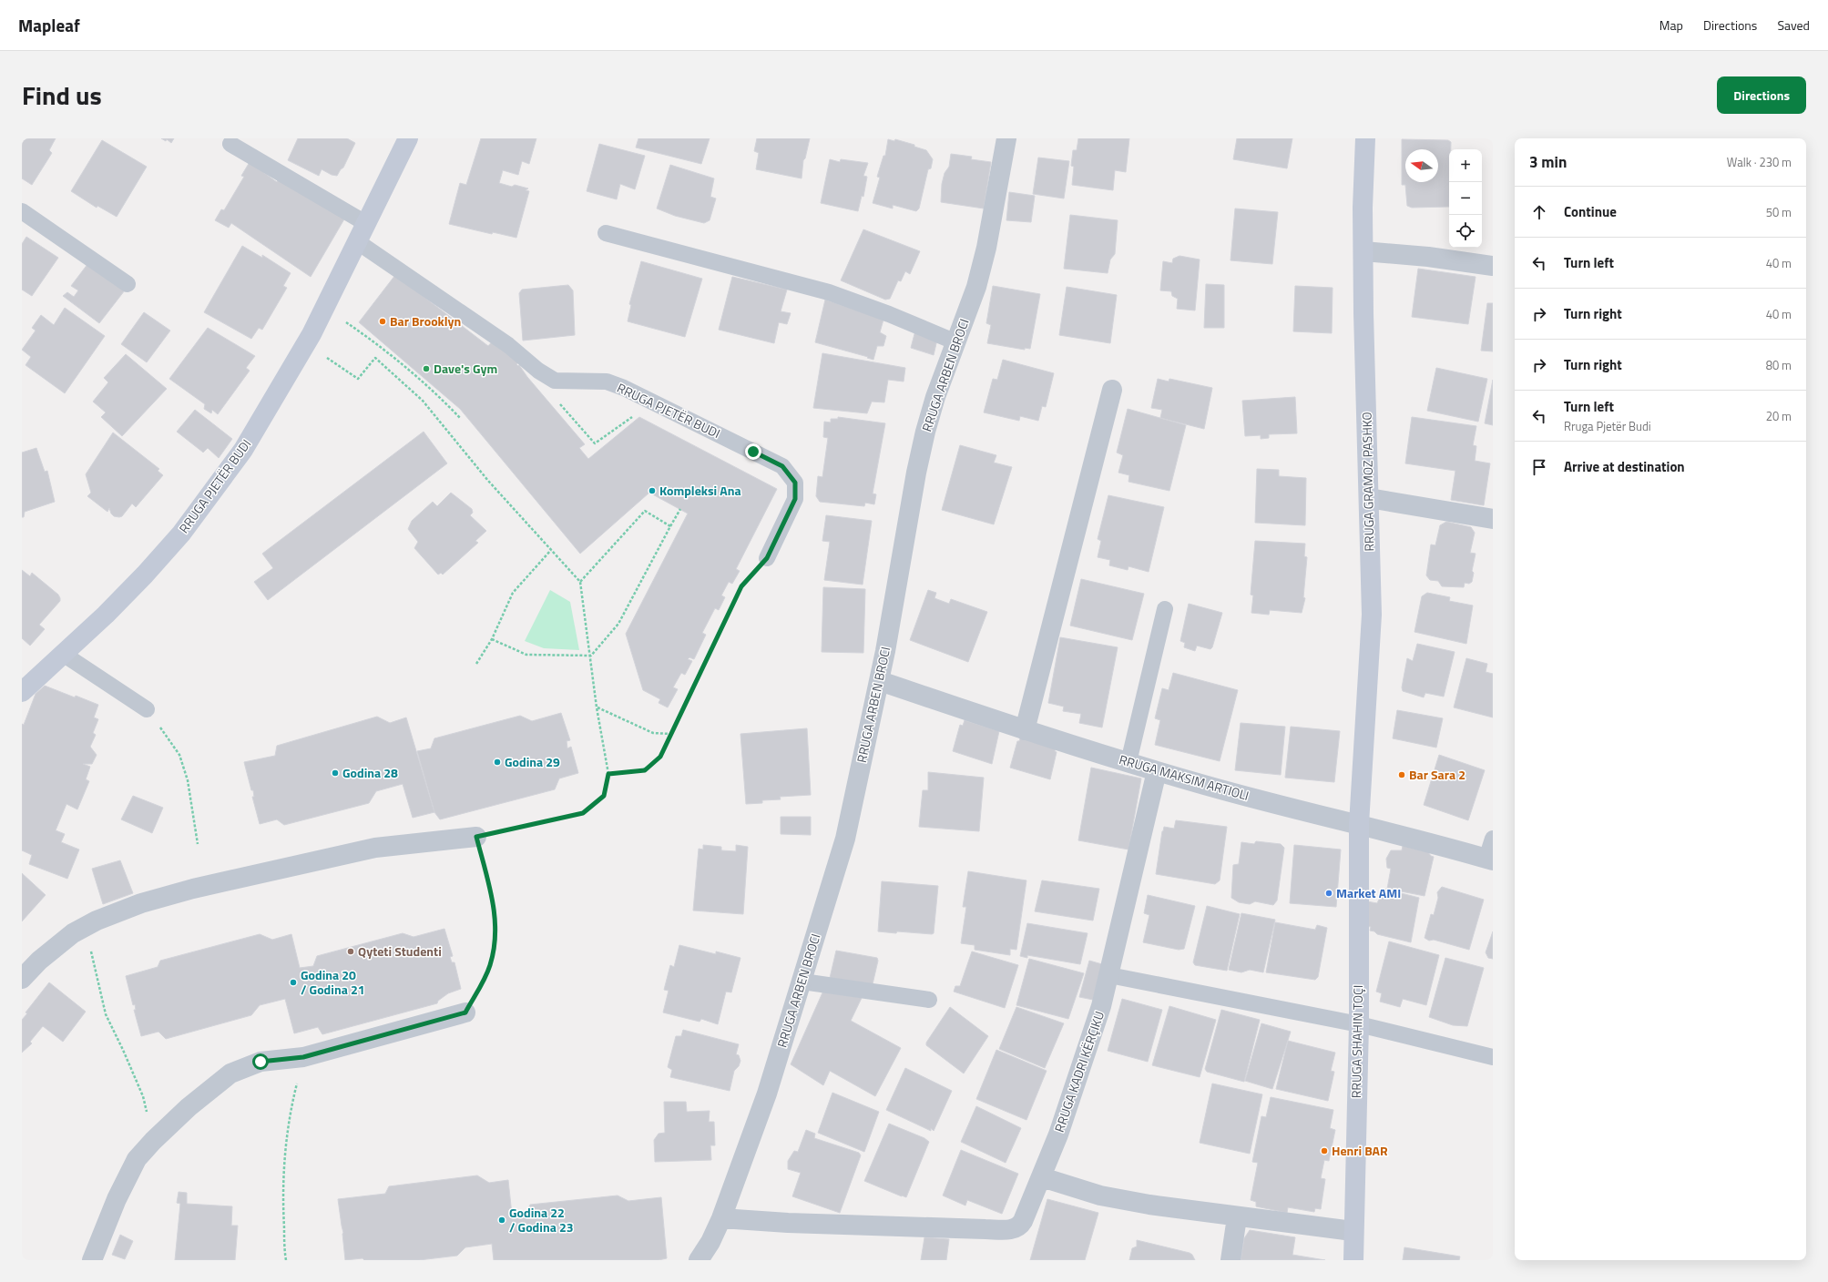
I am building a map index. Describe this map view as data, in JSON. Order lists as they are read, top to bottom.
{
  "streets": {
    "street": [
      "RRUGA ARBEN BROCI",
      "RRUGA PJETËR BUDI",
      "RRUGA GRAMOZ PASHKO",
      "RRUGA MAKSIM ARTIOLI",
      "RRUGA SHAHIN TOÇI",
      "RRUGA KADRI KËRÇIKU"
    ]
  },
  "crossings": [
    ["RRUGA ARBEN BROCI", "RRUGA MAKSIM ARTIOLI"],
    ["RRUGA ARBEN BROCI", "RRUGA KADRI KËRÇIKU"],
    ["RRUGA GRAMOZ PASHKO", "RRUGA MAKSIM ARTIOLI"],
    ["RRUGA GRAMOZ PASHKO", "RRUGA SHAHIN TOÇI"],
    ["RRUGA MAKSIM ARTIOLI", "RRUGA SHAHIN TOÇI"],
    ["RRUGA MAKSIM ARTIOLI", "RRUGA KADRI KËRÇIKU"]
  ],
  "places": [
    "Bar Brooklyn",
    "Dave's Gym",
    "Kompleksi Ana",
    "Godina 29",
    "Godina 28",
    "Bar Sara 2",
    "Market AMI",
    "Qyteti Studenti",
    "Godina 20 / Godina 21",
    "Henri BAR",
    "Godina 22 / Godina 23"
  ],
  "north": "left",
  "page": {
    "header": "Mapleaf",
    "nav": ["Map", "Directions", "Saved"],
    "title": "Find us",
    "buttons": "Directions",
    "heading": ["3 min", "Walk · 230 m"],
    "map_buttons": ["+", "−"],
    "list": [
      ["Continue", "50 m"],
      ["Turn left", "40 m"],
      ["Turn right", "40 m"],
      ["Turn right", "80 m"],
      ["Turn left", "Rruga Pjetër Budi", "20 m"],
      "Arrive at destination"
    ]
  }
}
